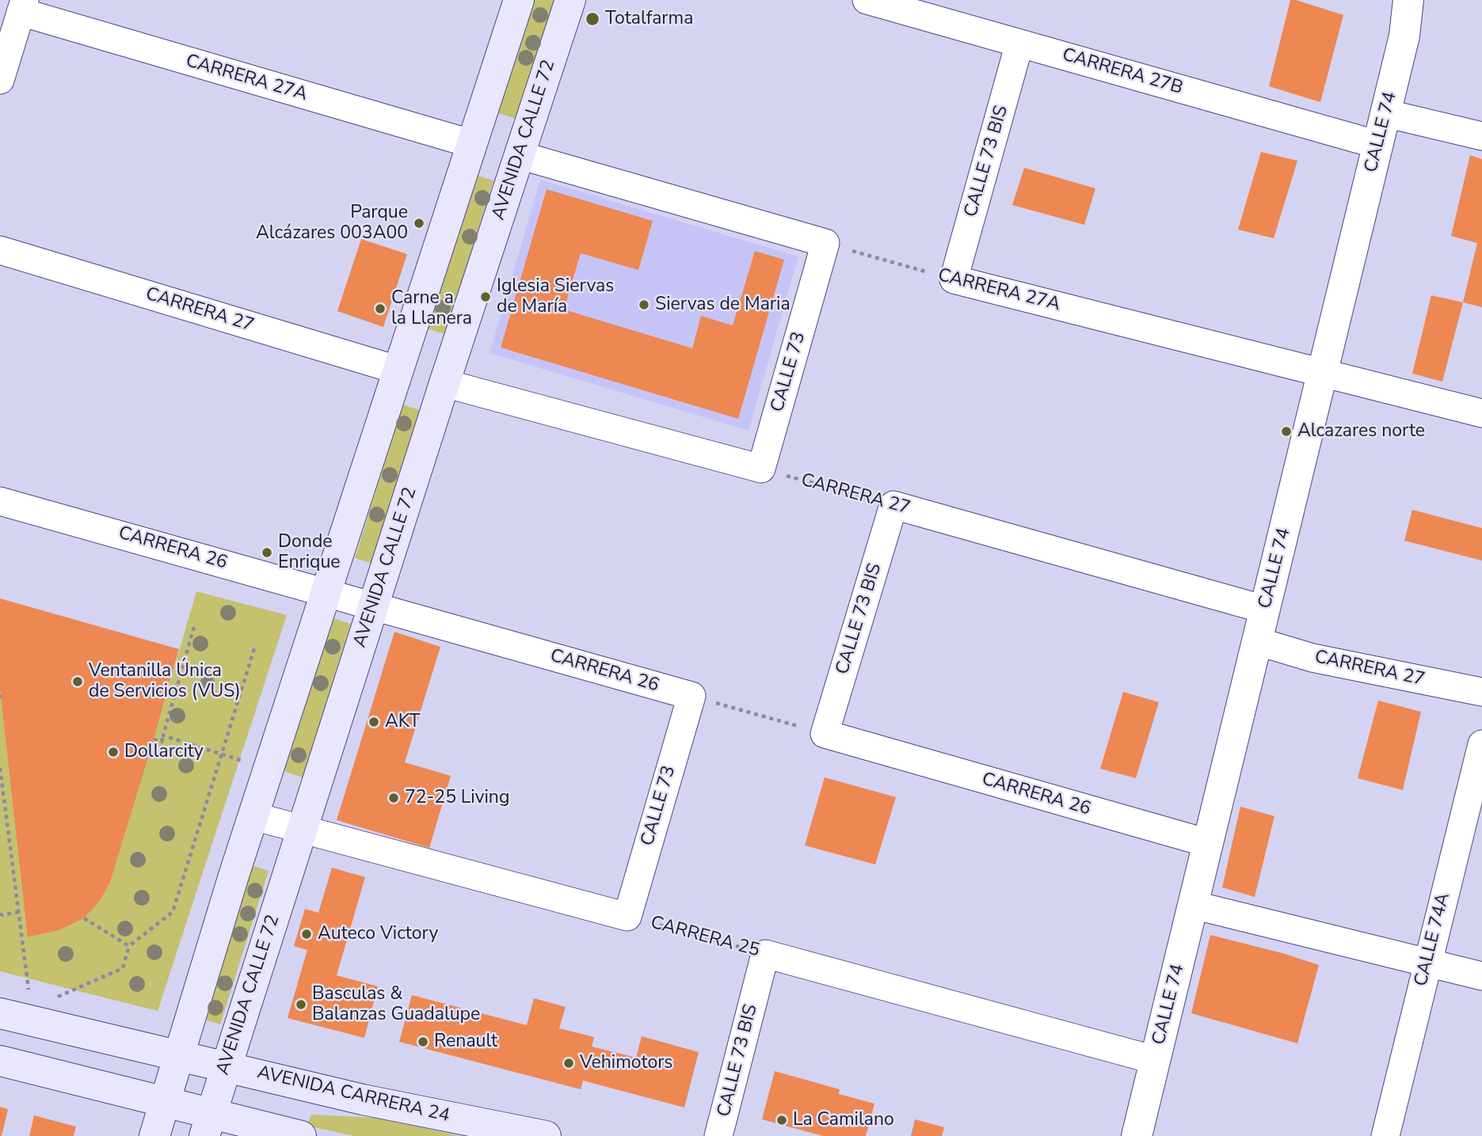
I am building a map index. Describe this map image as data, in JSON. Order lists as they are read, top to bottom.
{
  "streets": {
    "main road": ["AVENIDA CALLE 72", "AVENIDA CARRERA 24"],
    "street": [
      "CARRERA 27B",
      "CARRERA 27A",
      "CALLE 74",
      "CALLE 73 BIS",
      "CARRERA 27",
      "CALLE 73",
      "CARRERA 26",
      "CARRERA 25",
      "CALLE 74A"
    ]
  },
  "crossings": [
    ["CARRERA 27B", "CALLE 74"],
    ["CARRERA 27B", "CALLE 73 BIS"],
    ["CARRERA 27A", "CALLE 74"],
    ["CARRERA 27A", "CALLE 73 BIS"],
    ["CARRERA 27A", "CALLE 73"],
    ["CALLE 74", "CARRERA 27"],
    ["CALLE 74", "CARRERA 26"],
    ["CALLE 74", "CARRERA 25"],
    ["AVENIDA CALLE 72", "CARRERA 26"],
    ["AVENIDA CALLE 72", "CARRERA 25"],
    ["AVENIDA CALLE 72", "AVENIDA CARRERA 24"],
    ["CALLE 73 BIS", "CARRERA 27"],
    ["CALLE 73 BIS", "CARRERA 26"],
    ["CALLE 73 BIS", "CARRERA 25"],
    ["CARRERA 27", "CALLE 73"],
    ["CALLE 73", "CARRERA 26"],
    ["CALLE 73", "CARRERA 25"]
  ],
  "places": [
    "Totalfarma",
    "Parque Alcázares 003A00",
    "Iglesia Siervas de María",
    "Siervas de Maria",
    "Carne a la Llanera",
    "Alcazares norte",
    "Donde Enrique",
    "Ventanilla Única de Servicios (VUS)",
    "AKT",
    "Dollarcity",
    "72-25 Living",
    "Auteco Victory",
    "Basculas & Balanzas Guadalupe",
    "Renault",
    "Vehimotors",
    "La Camilano"
  ]
}
